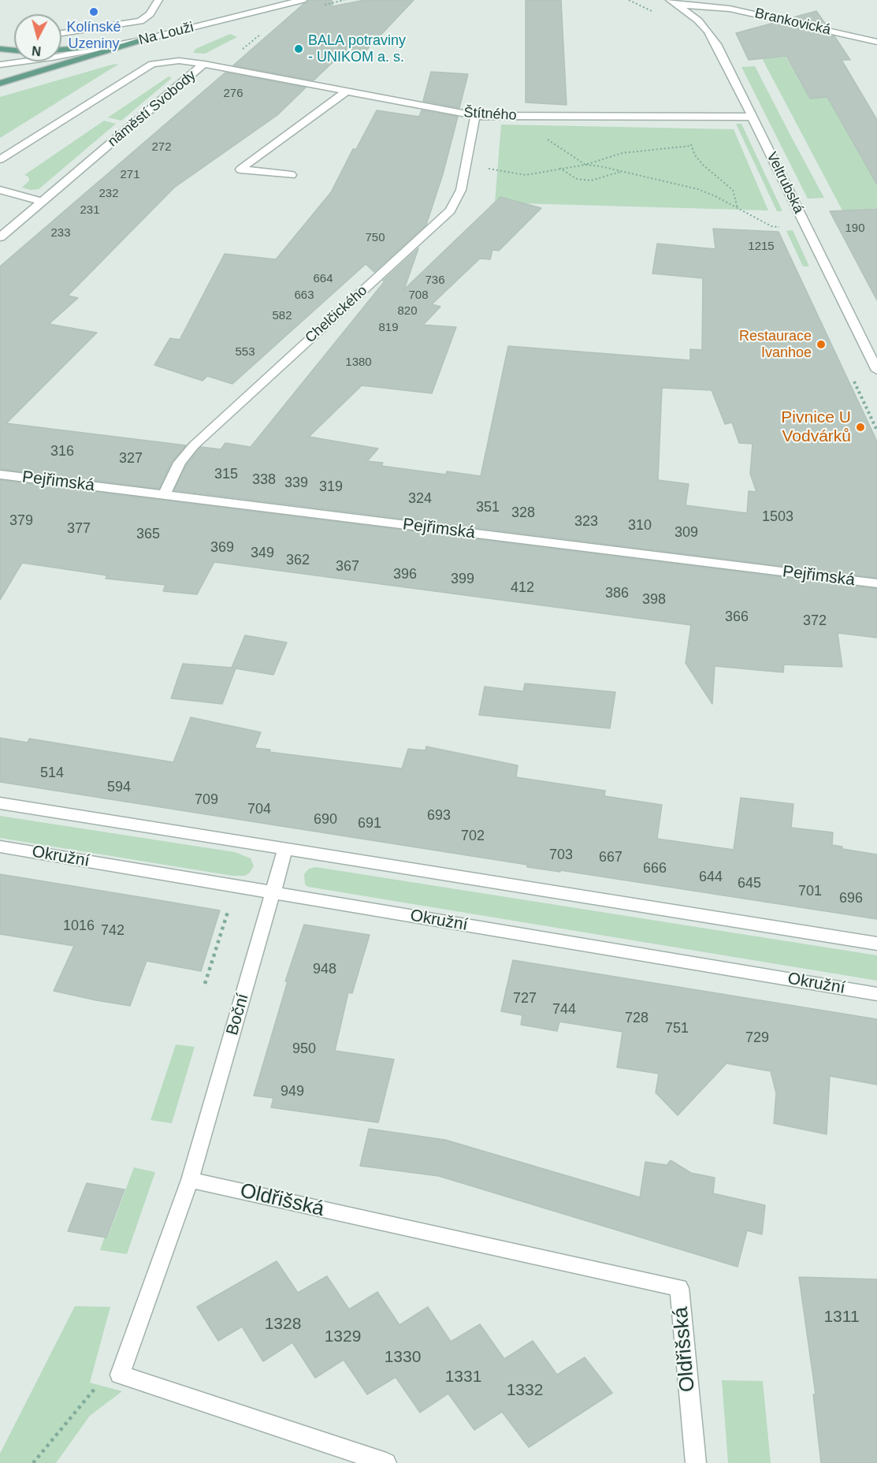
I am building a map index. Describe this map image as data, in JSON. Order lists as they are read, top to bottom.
{
  "streets": {
    "street": [
      "Brankovická",
      "Na Louži",
      "náměstí Svobody",
      "Štítného",
      "Veltrubská",
      "Chelčického",
      "Pejřimská",
      "Okružní",
      "Boční",
      "Oldřišská"
    ]
  },
  "crossings": [
    ["Brankovická", "Veltrubská"],
    ["náměstí Svobody", "Štítného"],
    ["Štítného", "Veltrubská"],
    ["Štítného", "Chelčického"],
    ["Chelčického", "Pejřimská"],
    ["Okružní", "Boční"],
    ["Boční", "Oldřišská"]
  ],
  "places": [
    "Kolínské Uzeniny",
    "BALA potraviny - UNIKOM a. s.",
    "Restaurace Ivanhoe",
    "Pivnice U Vodvárků"
  ],
  "house_numbers": [
    "276",
    "272",
    "271",
    "232",
    "231",
    "190",
    "233",
    "750",
    "1215",
    "664",
    "736",
    "663",
    "708",
    "820",
    "582",
    "819",
    "553",
    "1380",
    "316",
    "327",
    "315",
    "338",
    "339",
    "319",
    "324",
    "351",
    "328",
    "1503",
    "379",
    "323",
    "310",
    "377",
    "309",
    "365",
    "369",
    "349",
    "362",
    "367",
    "396",
    "399",
    "412",
    "386",
    "398",
    "366",
    "372",
    "514",
    "594",
    "709",
    "704",
    "693",
    "690",
    "691",
    "702",
    "703",
    "667",
    "666",
    "644",
    "645",
    "701",
    "696",
    "1016",
    "742",
    "948",
    "727",
    "744",
    "728",
    "751",
    "729",
    "950",
    "949",
    "1311",
    "1328",
    "1329",
    "1330",
    "1331",
    "1332"
  ],
  "north": "bottom"
}
